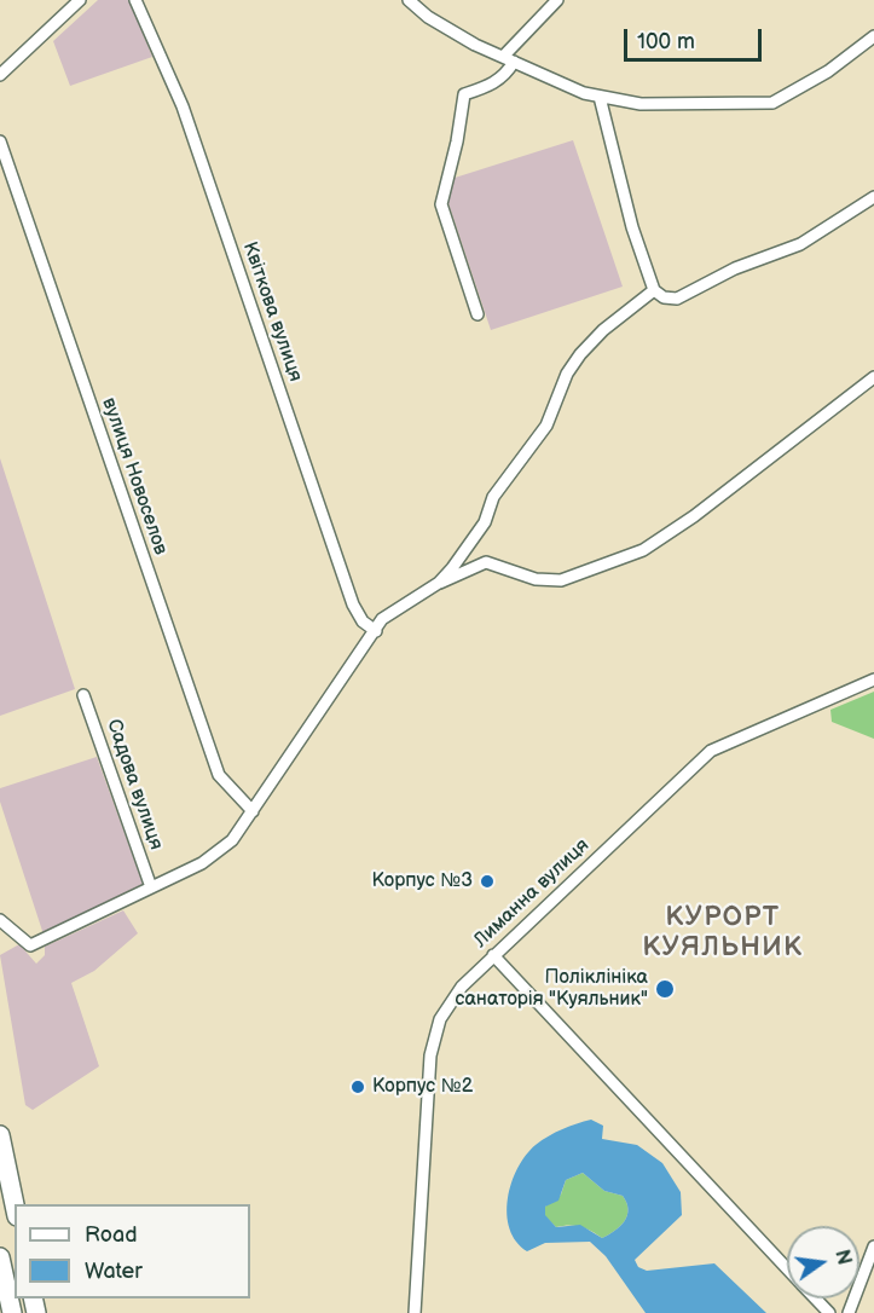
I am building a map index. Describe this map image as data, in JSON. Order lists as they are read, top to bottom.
{
  "streets": {
    "street": [
      "Квіткова вулиця",
      "вулиця Новоселов",
      "Садова вулиця",
      "Лиманна вулиця"
    ]
  },
  "districts": ["КУРОРТ КУЯЛЬНИК"],
  "places": ["Корпус №3", "Поліклініка санаторія \"Куяльник\"", "Корпус №2"],
  "legend": ["Road", "Water"],
  "scale_bar": "100 m",
  "north": "right"
}
